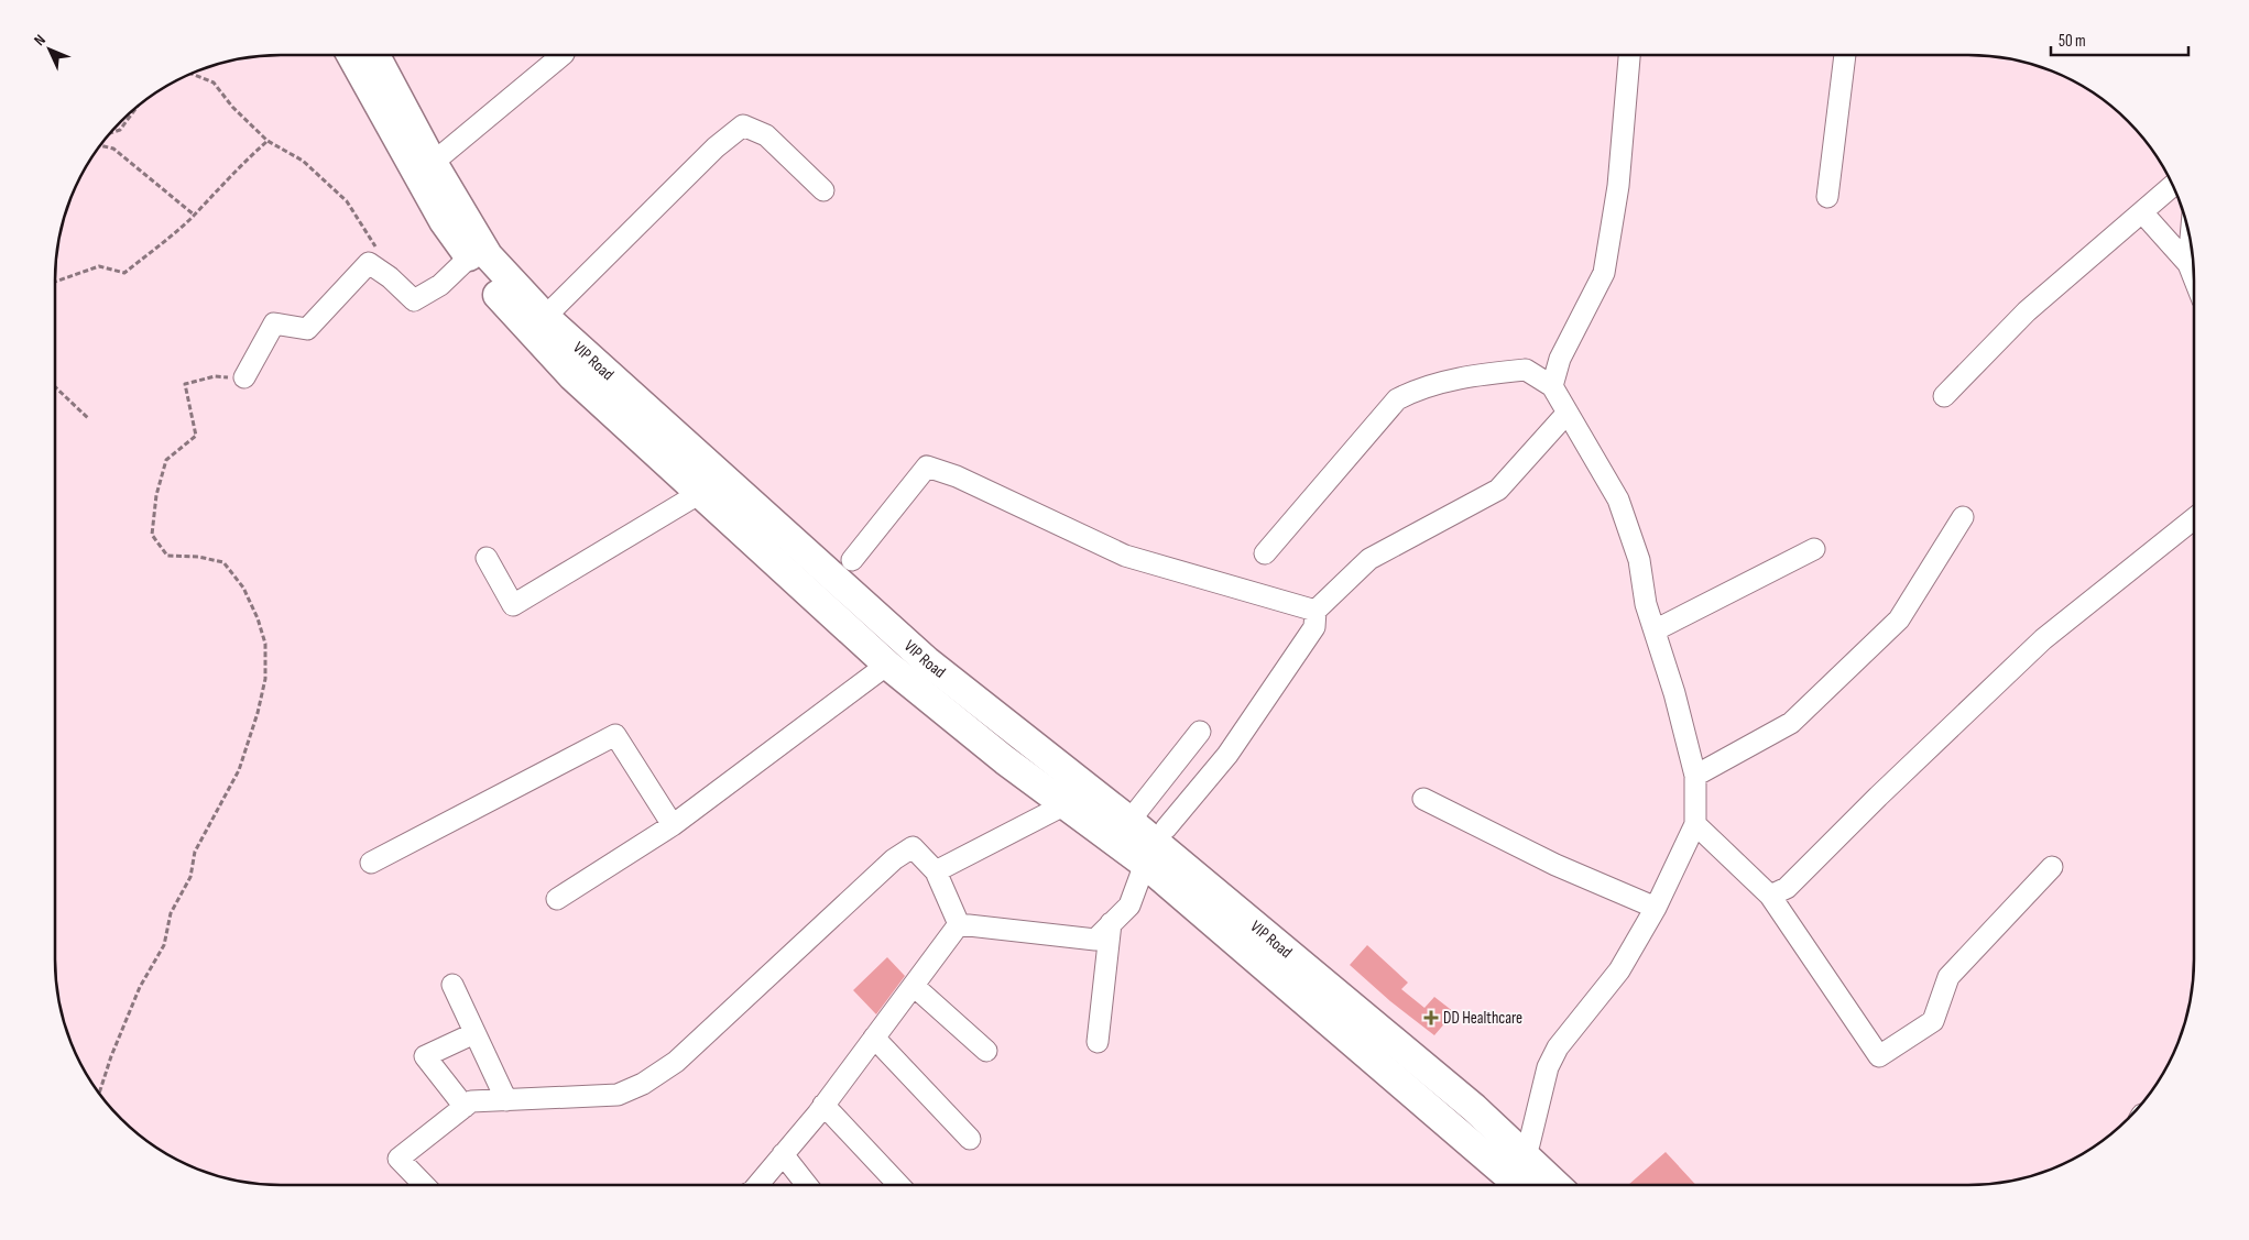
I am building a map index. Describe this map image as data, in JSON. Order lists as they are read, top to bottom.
{
  "streets": {
    "main road": ["VIP Road"]
  },
  "places": {
    "health": ["DD Healthcare"]
  },
  "scale_bar": "50 m",
  "north": "top left"
}
